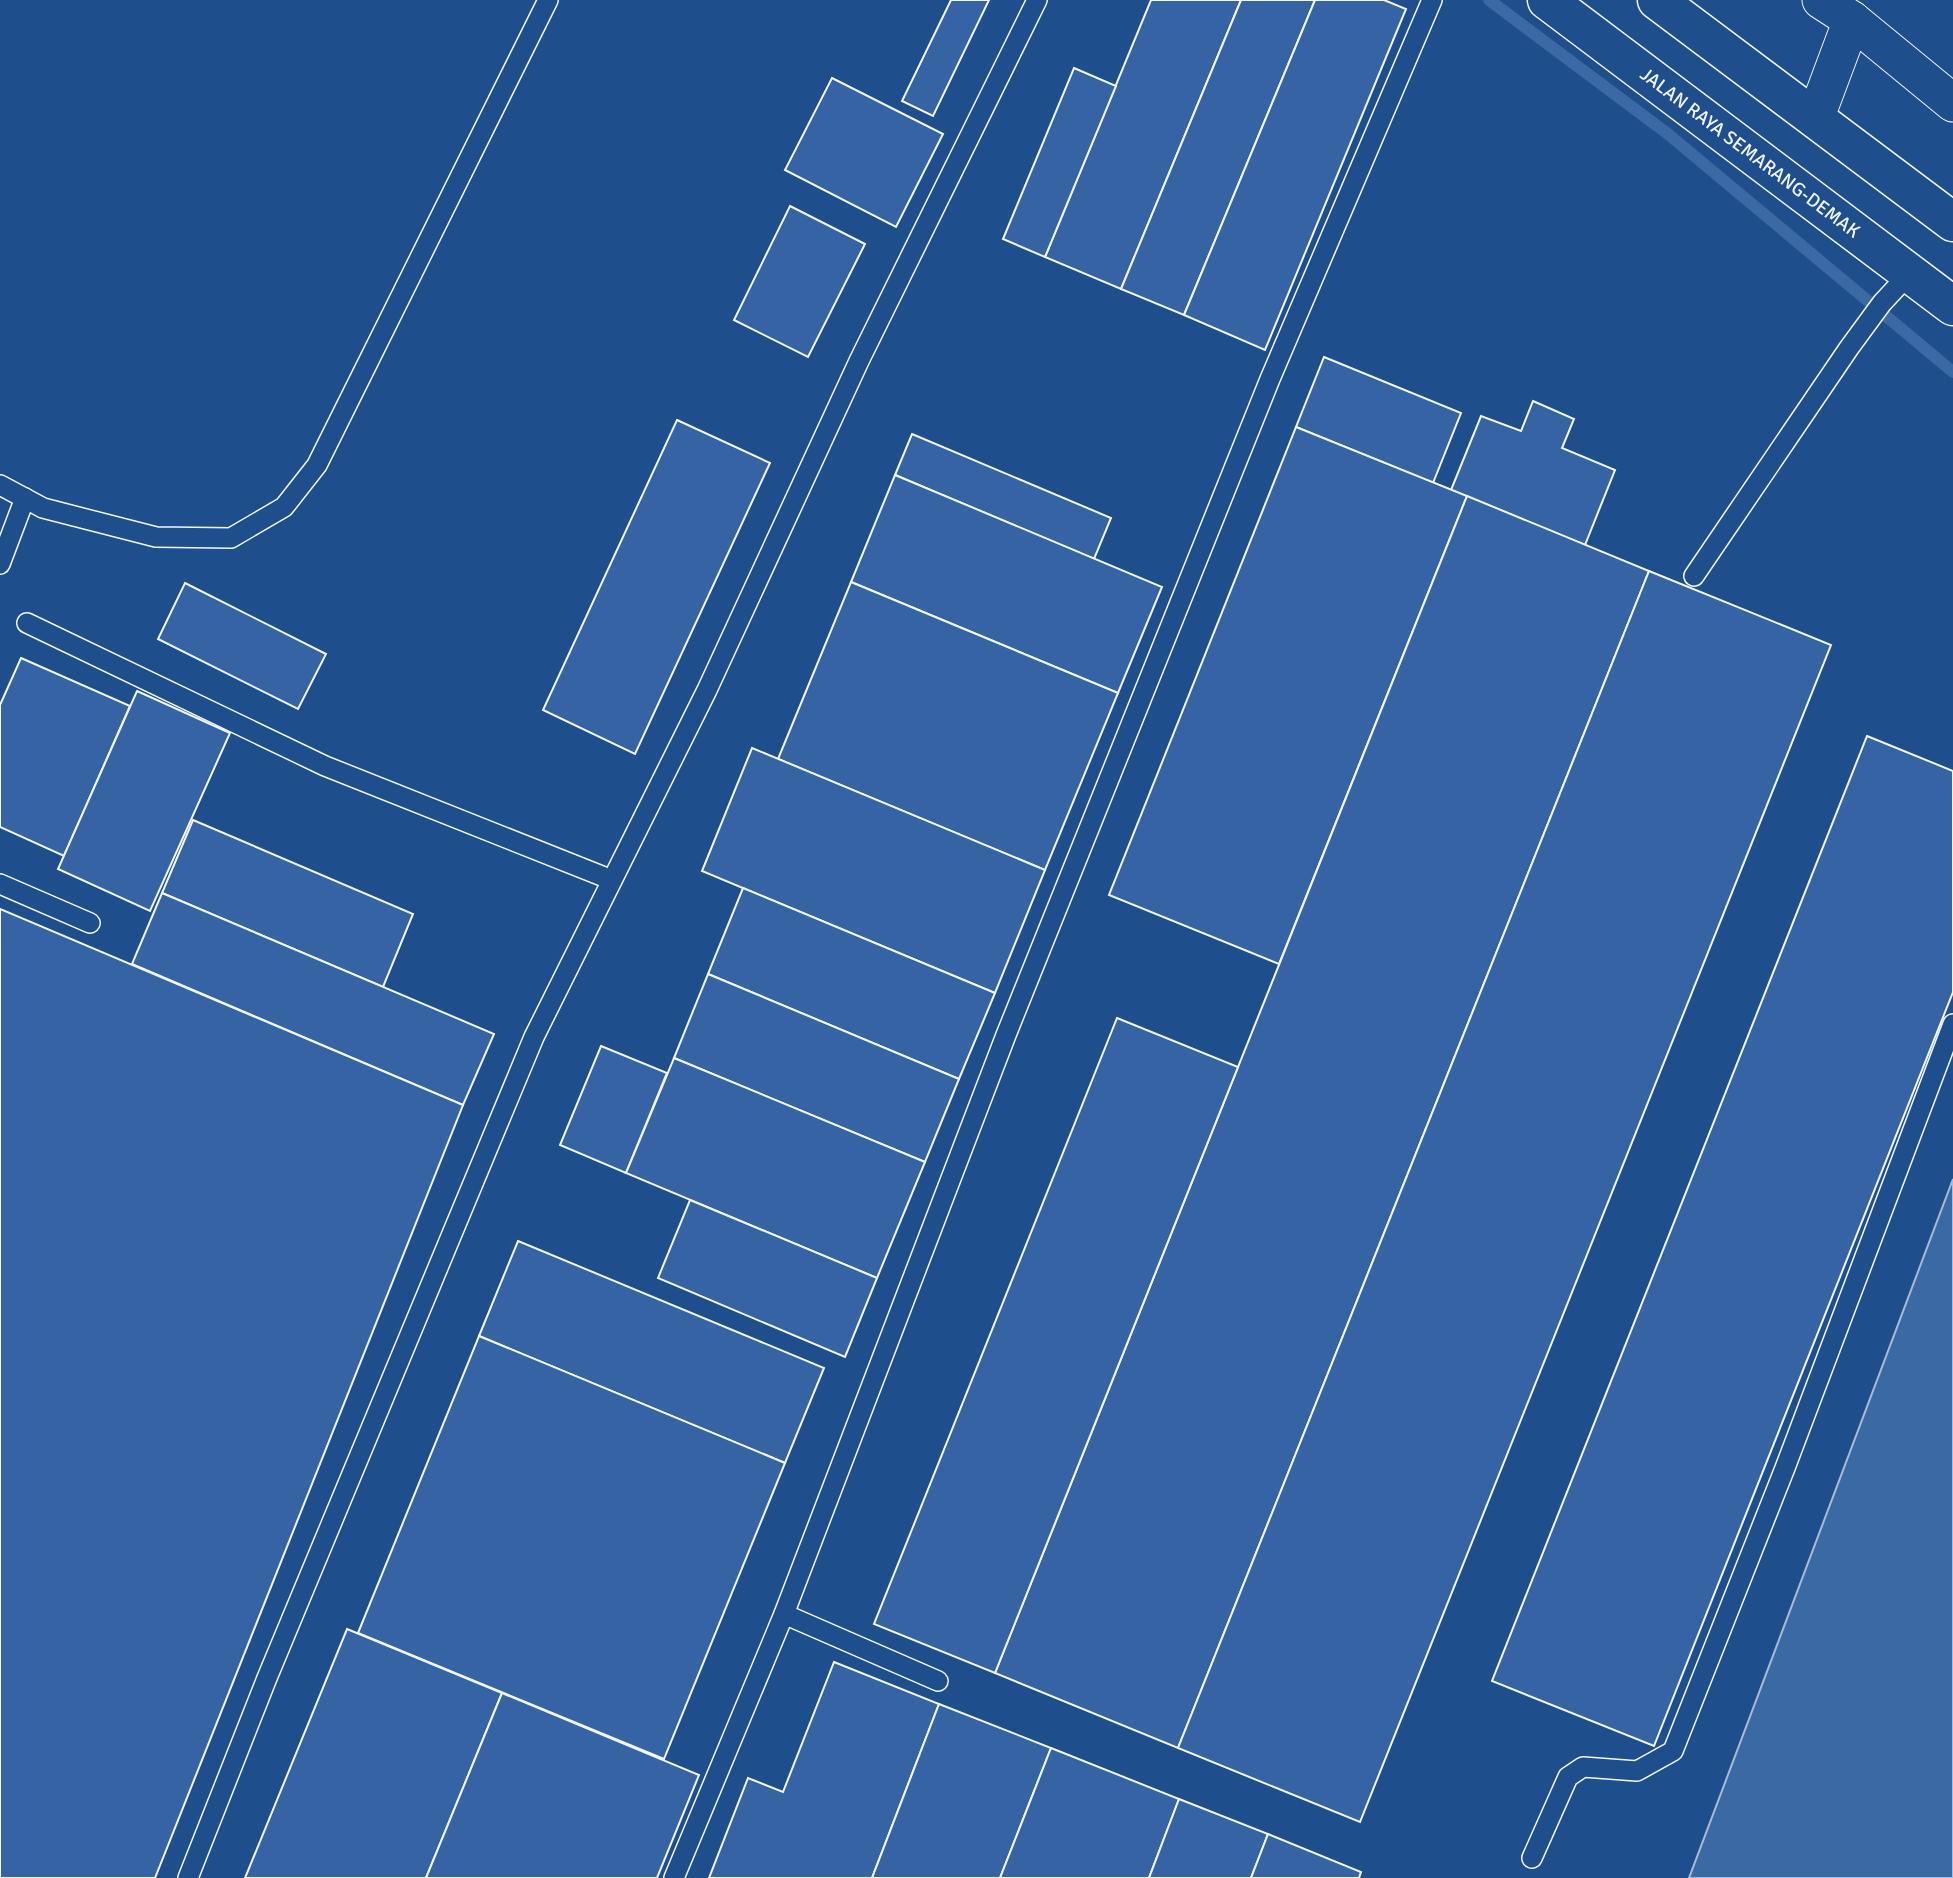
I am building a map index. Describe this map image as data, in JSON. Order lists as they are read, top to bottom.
{
  "streets": {
    "highway": ["JALAN RAYA SEMARANG-DEMAK"]
  }
}
